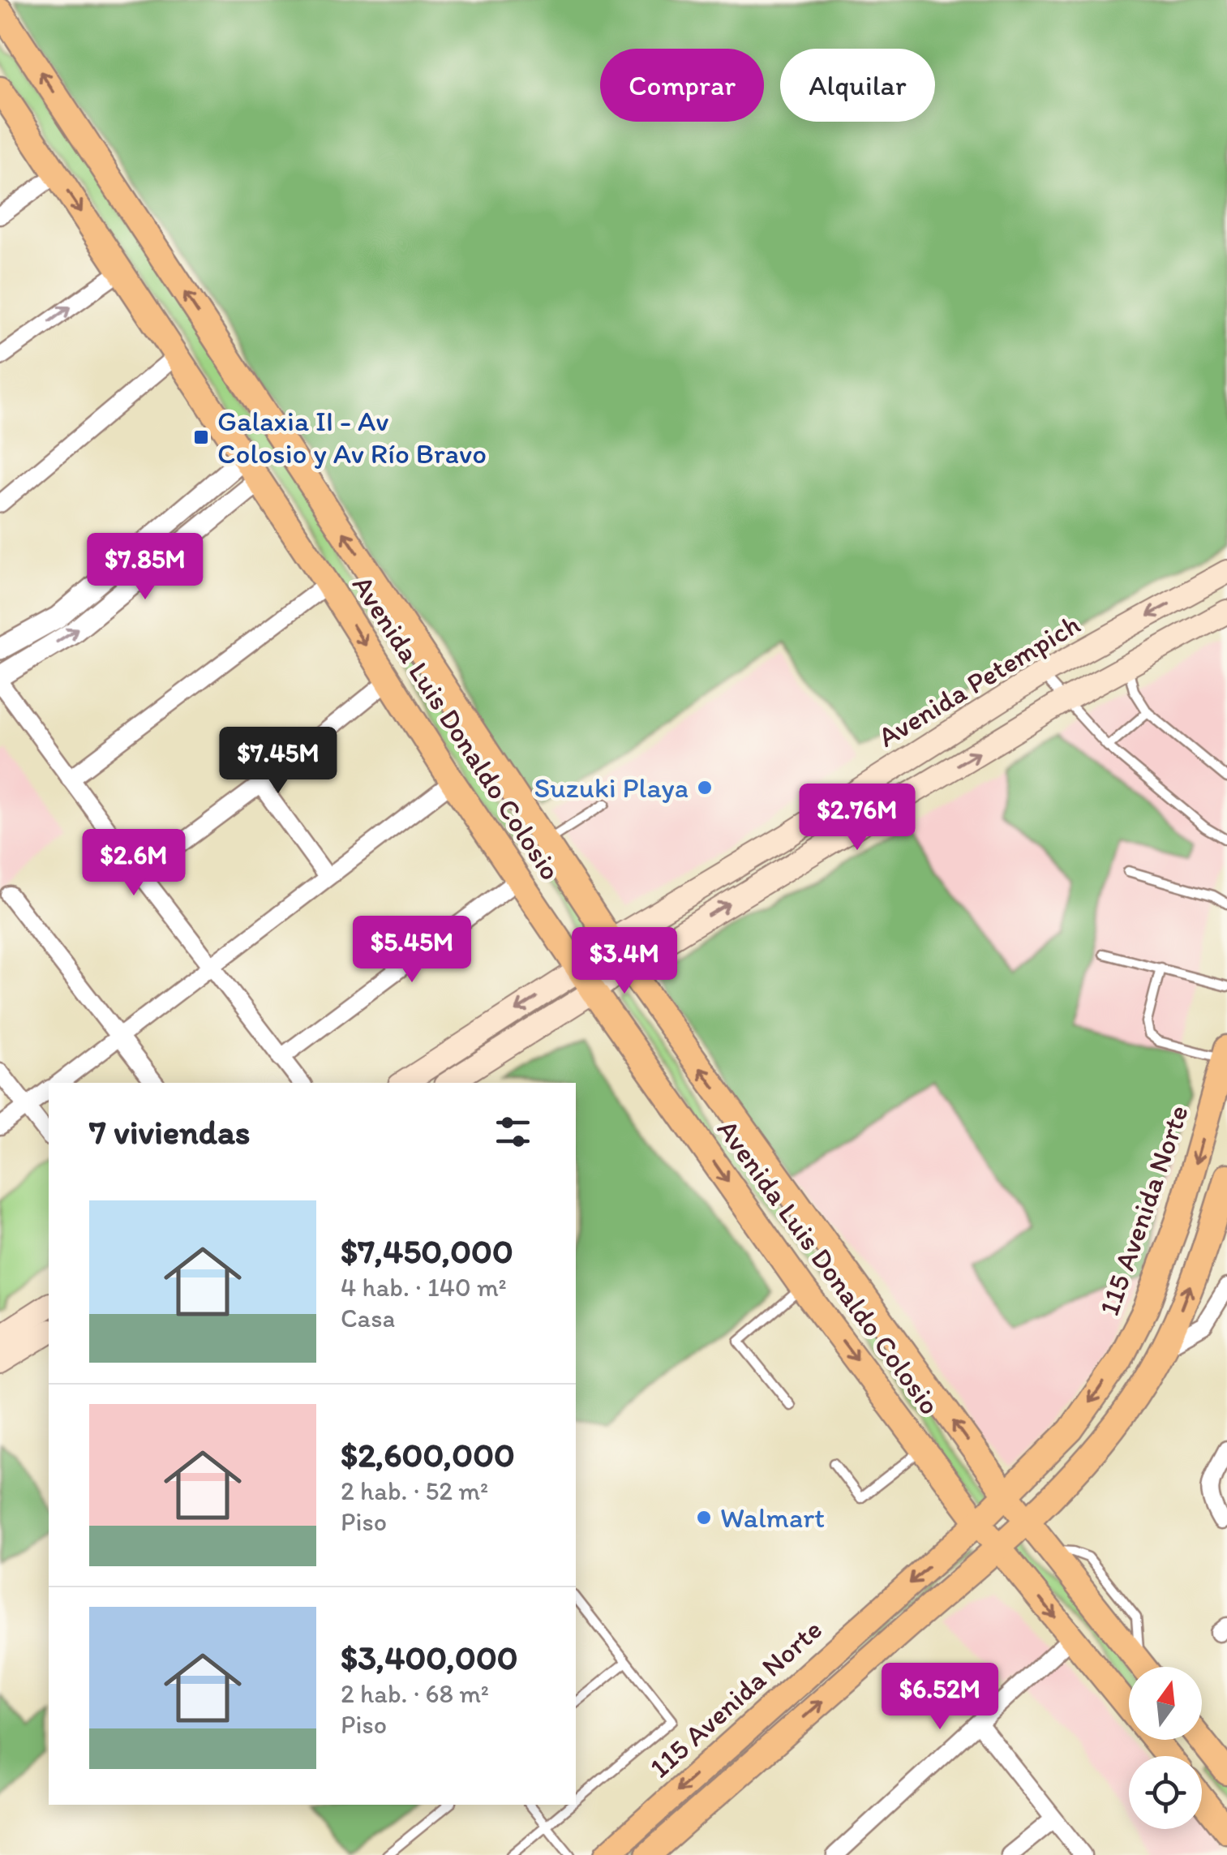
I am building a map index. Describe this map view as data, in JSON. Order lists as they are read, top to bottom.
{
  "streets": {
    "main road": ["Avenida Petempich", "Avenida Luis Donaldo Colosio", "115 Avenida Norte"]
  },
  "crossings": [
    ["Avenida Petempich", "Avenida Luis Donaldo Colosio"],
    ["Avenida Luis Donaldo Colosio", "115 Avenida Norte"]
  ],
  "places": {
    "transit": ["Galaxia II - Av Colosio y Av Río Bravo"],
    "other": ["Suzuki Playa", "Walmart"]
  },
  "north": "top",
  "page": {
    "chip": ["Comprar", "Alquilar"],
    "price": [
      "$7.85M",
      "$7.45M",
      "$2.76M",
      "$2.6M",
      "$5.45M",
      "$3.4M",
      "$6.52M"
    ],
    "heading": "7 viviendas",
    "list": [
      {
        "name": "$7,450,000",
        "note": "4 hab. · 140 m² · Casa"
      },
      {
        "name": "$2,600,000",
        "note": "2 hab. · 52 m² · Piso"
      },
      {
        "name": "$3,400,000",
        "note": "2 hab. · 68 m² · Piso"
      }
    ]
  }
}
